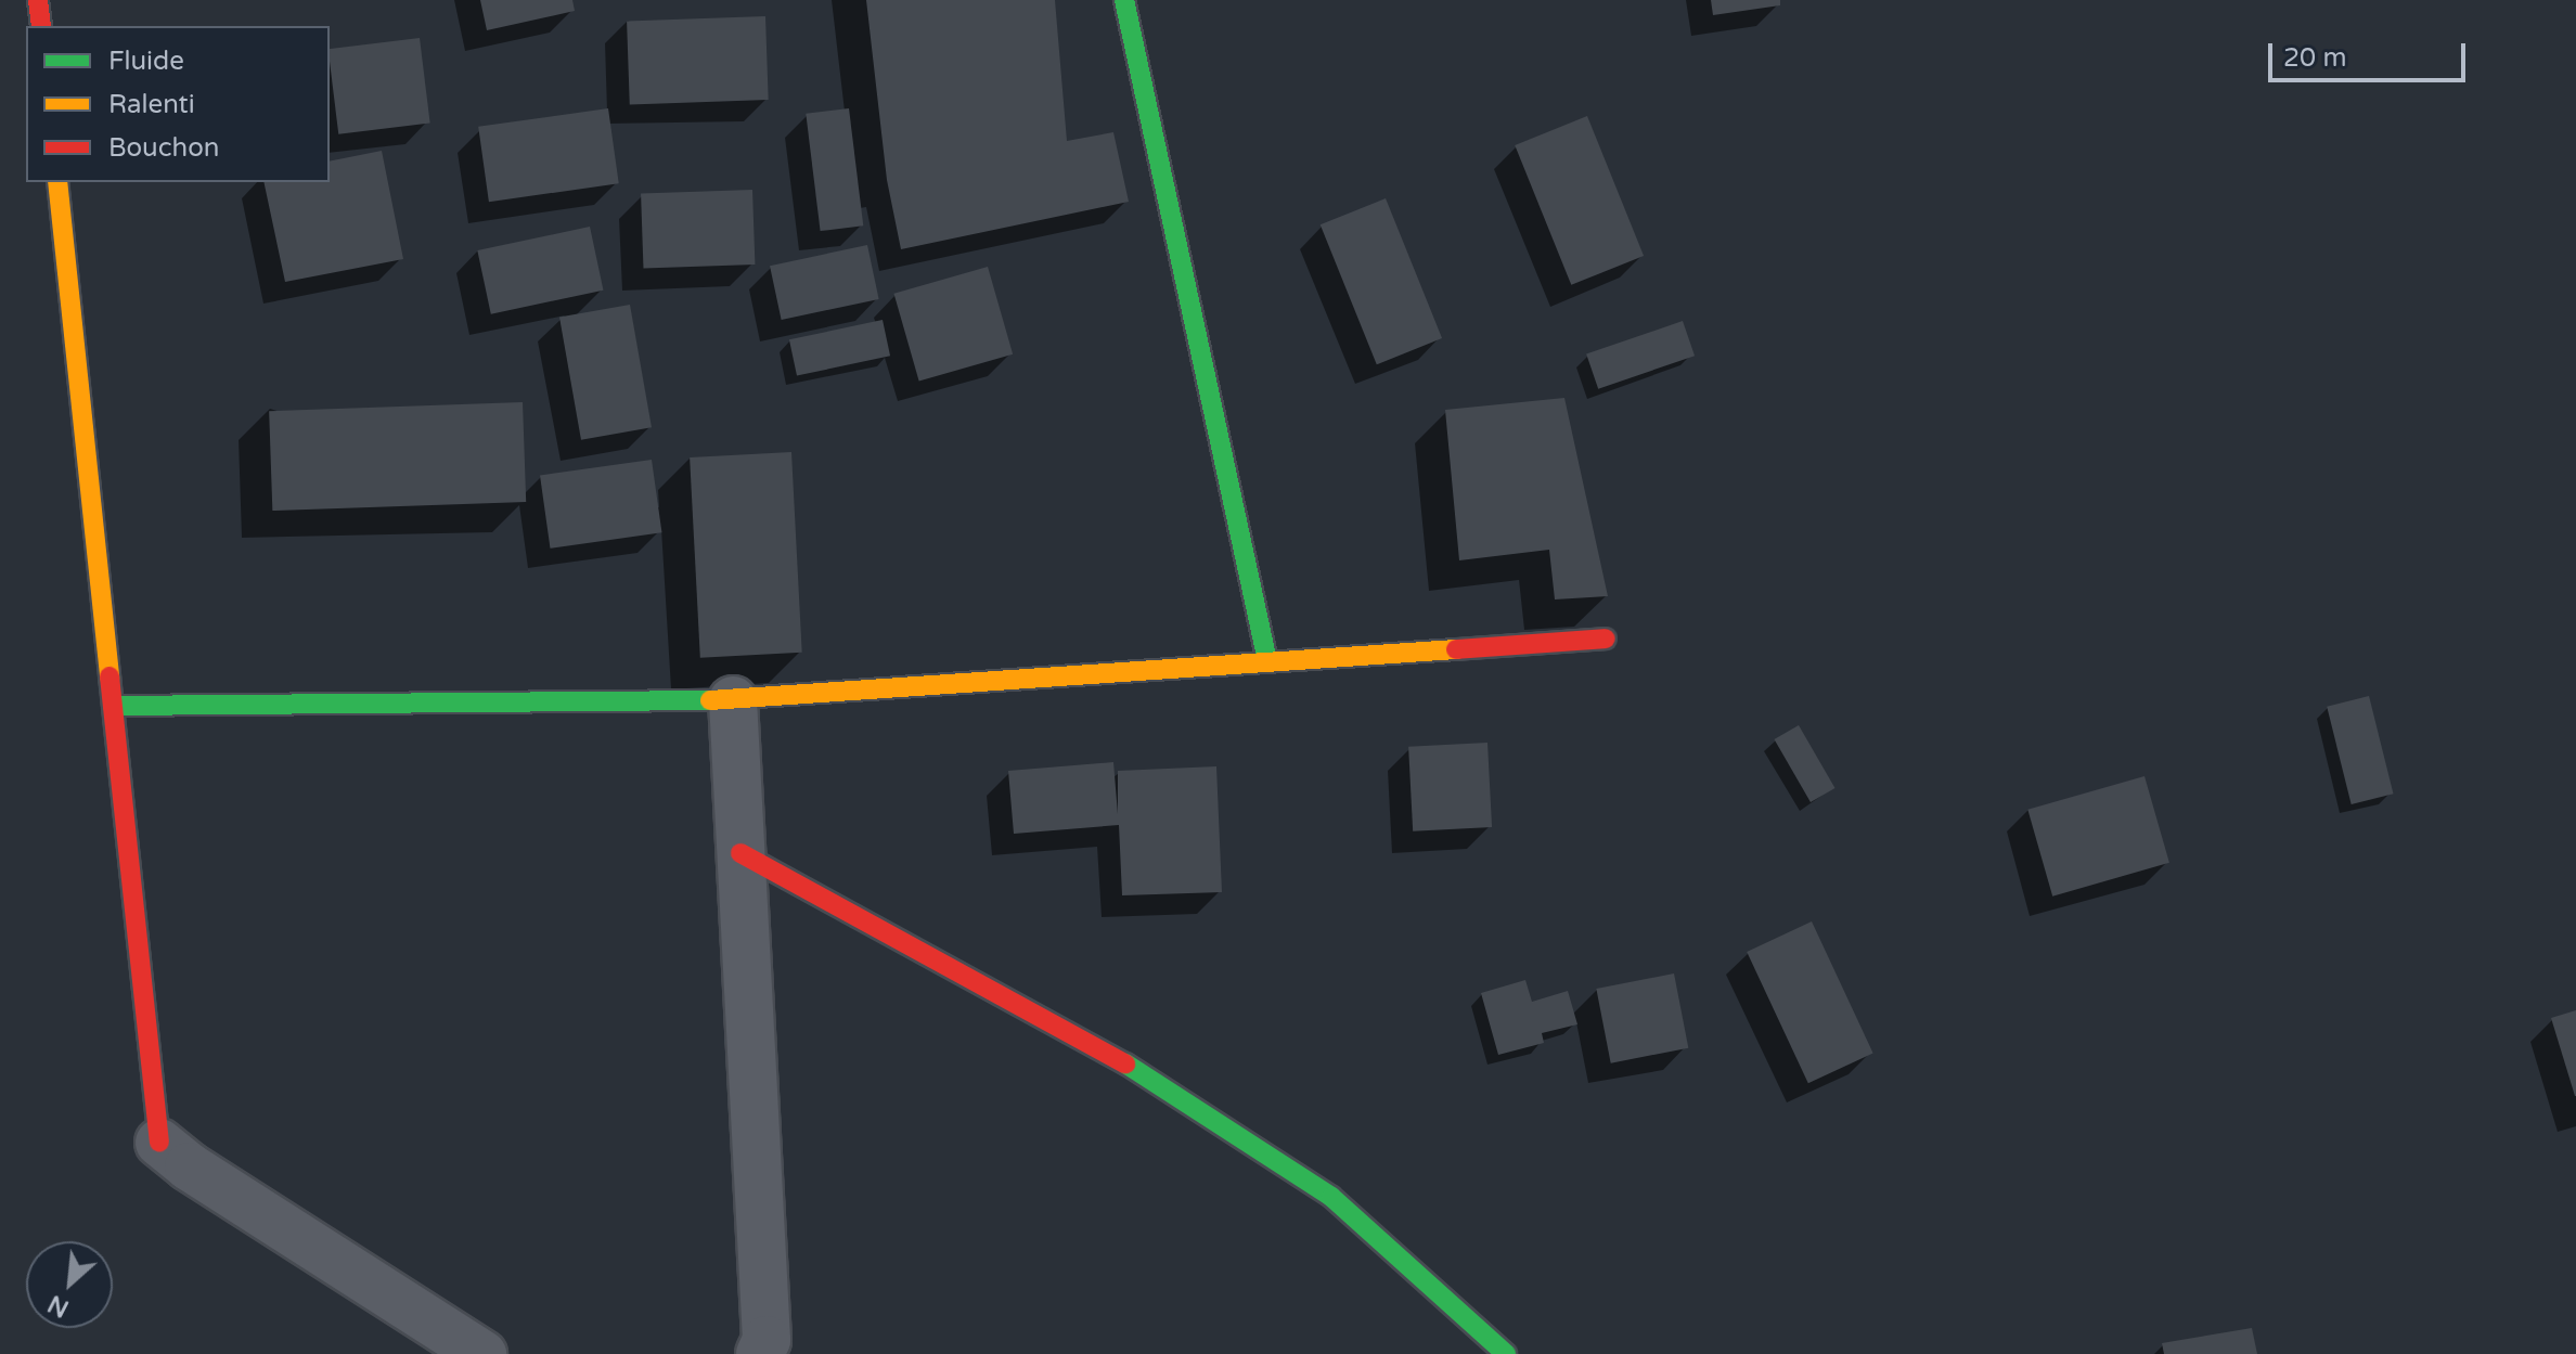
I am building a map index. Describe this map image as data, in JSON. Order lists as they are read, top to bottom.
{
  "legend": ["Fluide", "Ralenti", "Bouchon"],
  "scale_bar": "20 m",
  "north": "bottom left"
}
